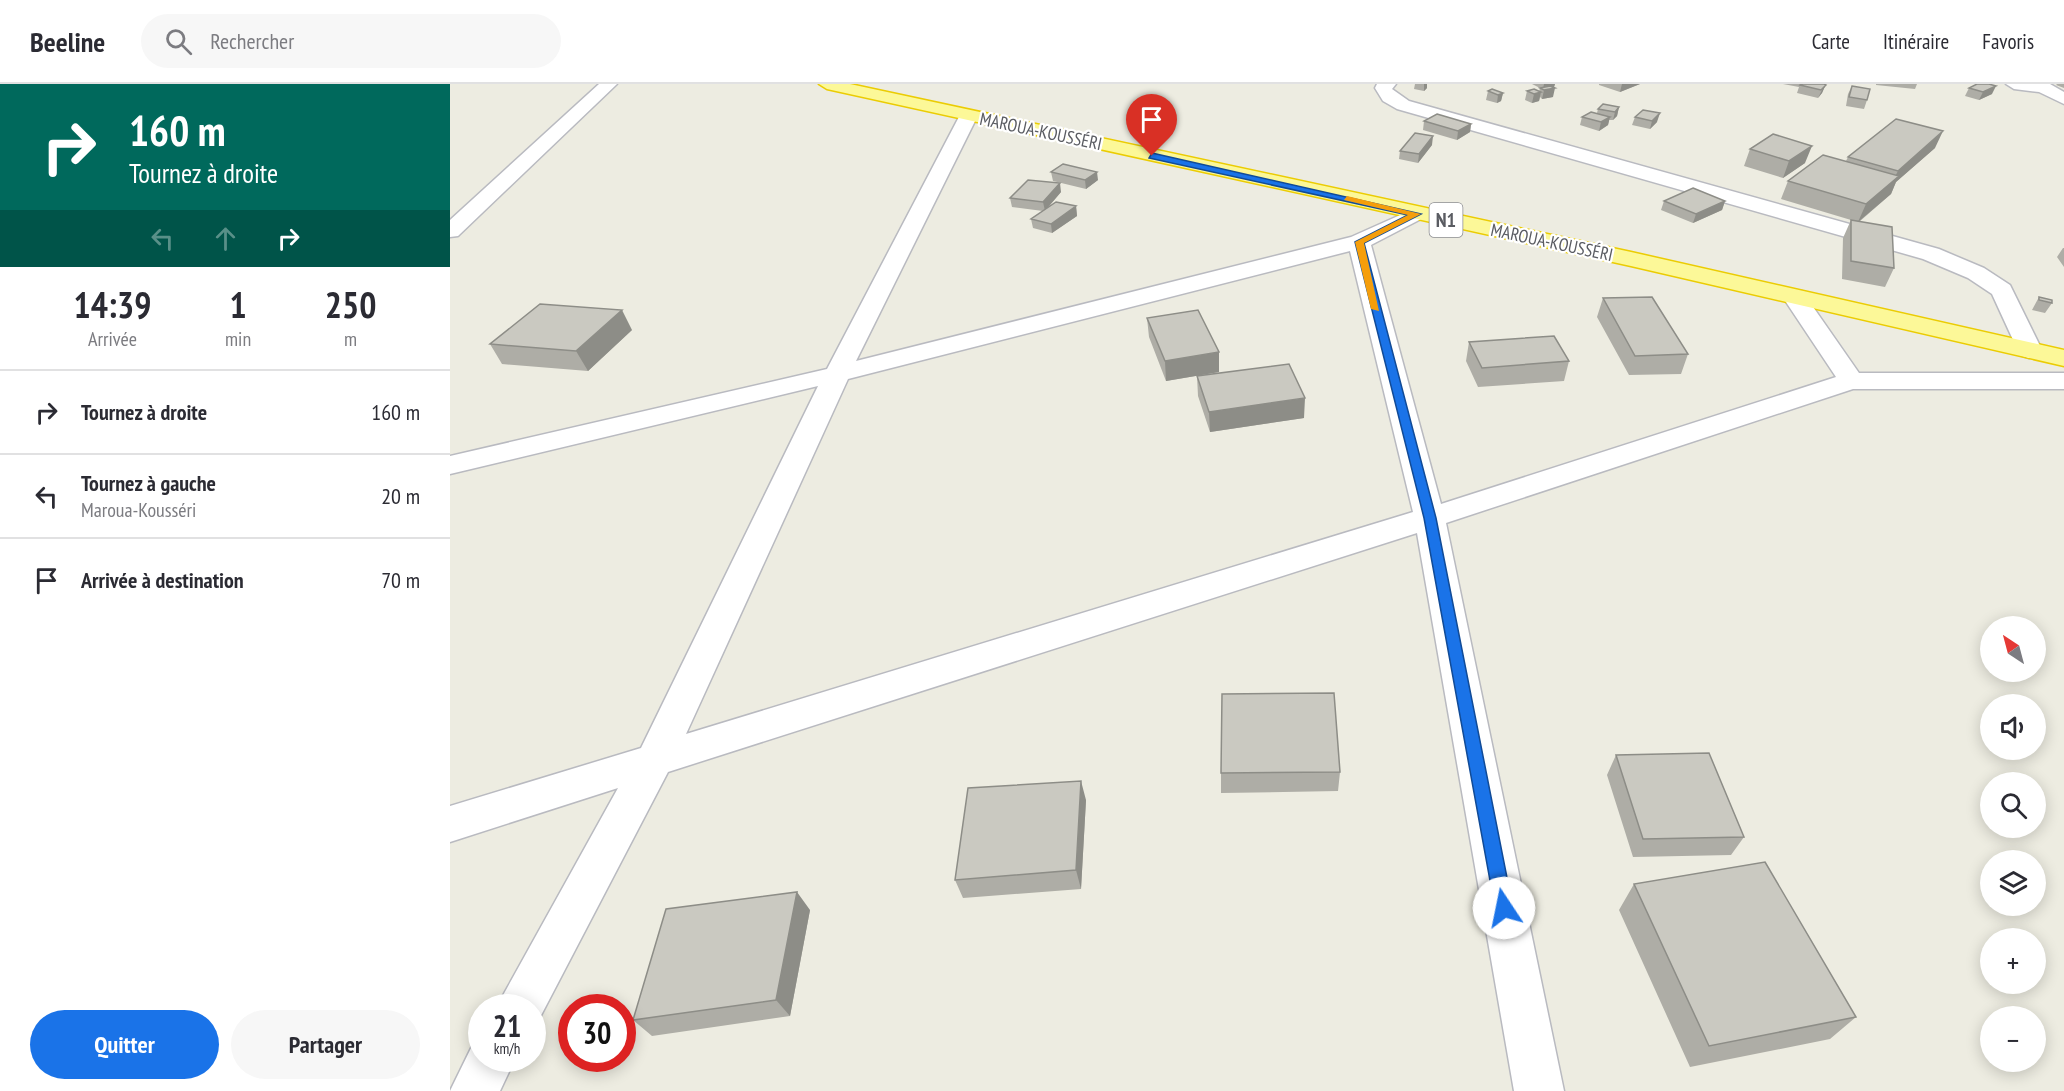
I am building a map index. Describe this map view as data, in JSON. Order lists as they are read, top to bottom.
{
  "streets": {
    "highway": ["MAROUA-KOUSSÉRI", "N1"]
  },
  "north": "top left",
  "page": {
    "header": "Beeline",
    "search": "Rechercher",
    "nav": ["Carte", "Itinéraire", "Favoris"],
    "turn": ["160 m", "Tournez à droite"],
    "eta": [
      "14:39",
      "Arrivée",
      "1",
      "min",
      "250",
      "m"
    ],
    "list": [
      {
        "name": "Tournez à droite",
        "value": "160 m"
      },
      {
        "name": "Tournez à gauche",
        "note": "Maroua-Kousséri",
        "value": "20 m"
      },
      {
        "name": "Arrivée à destination",
        "value": "70 m"
      }
    ],
    "map_buttons": ["+", "−"],
    "speed": "21 km/h",
    "limit": "30",
    "buttons": ["Quitter", "Partager"]
  }
}
